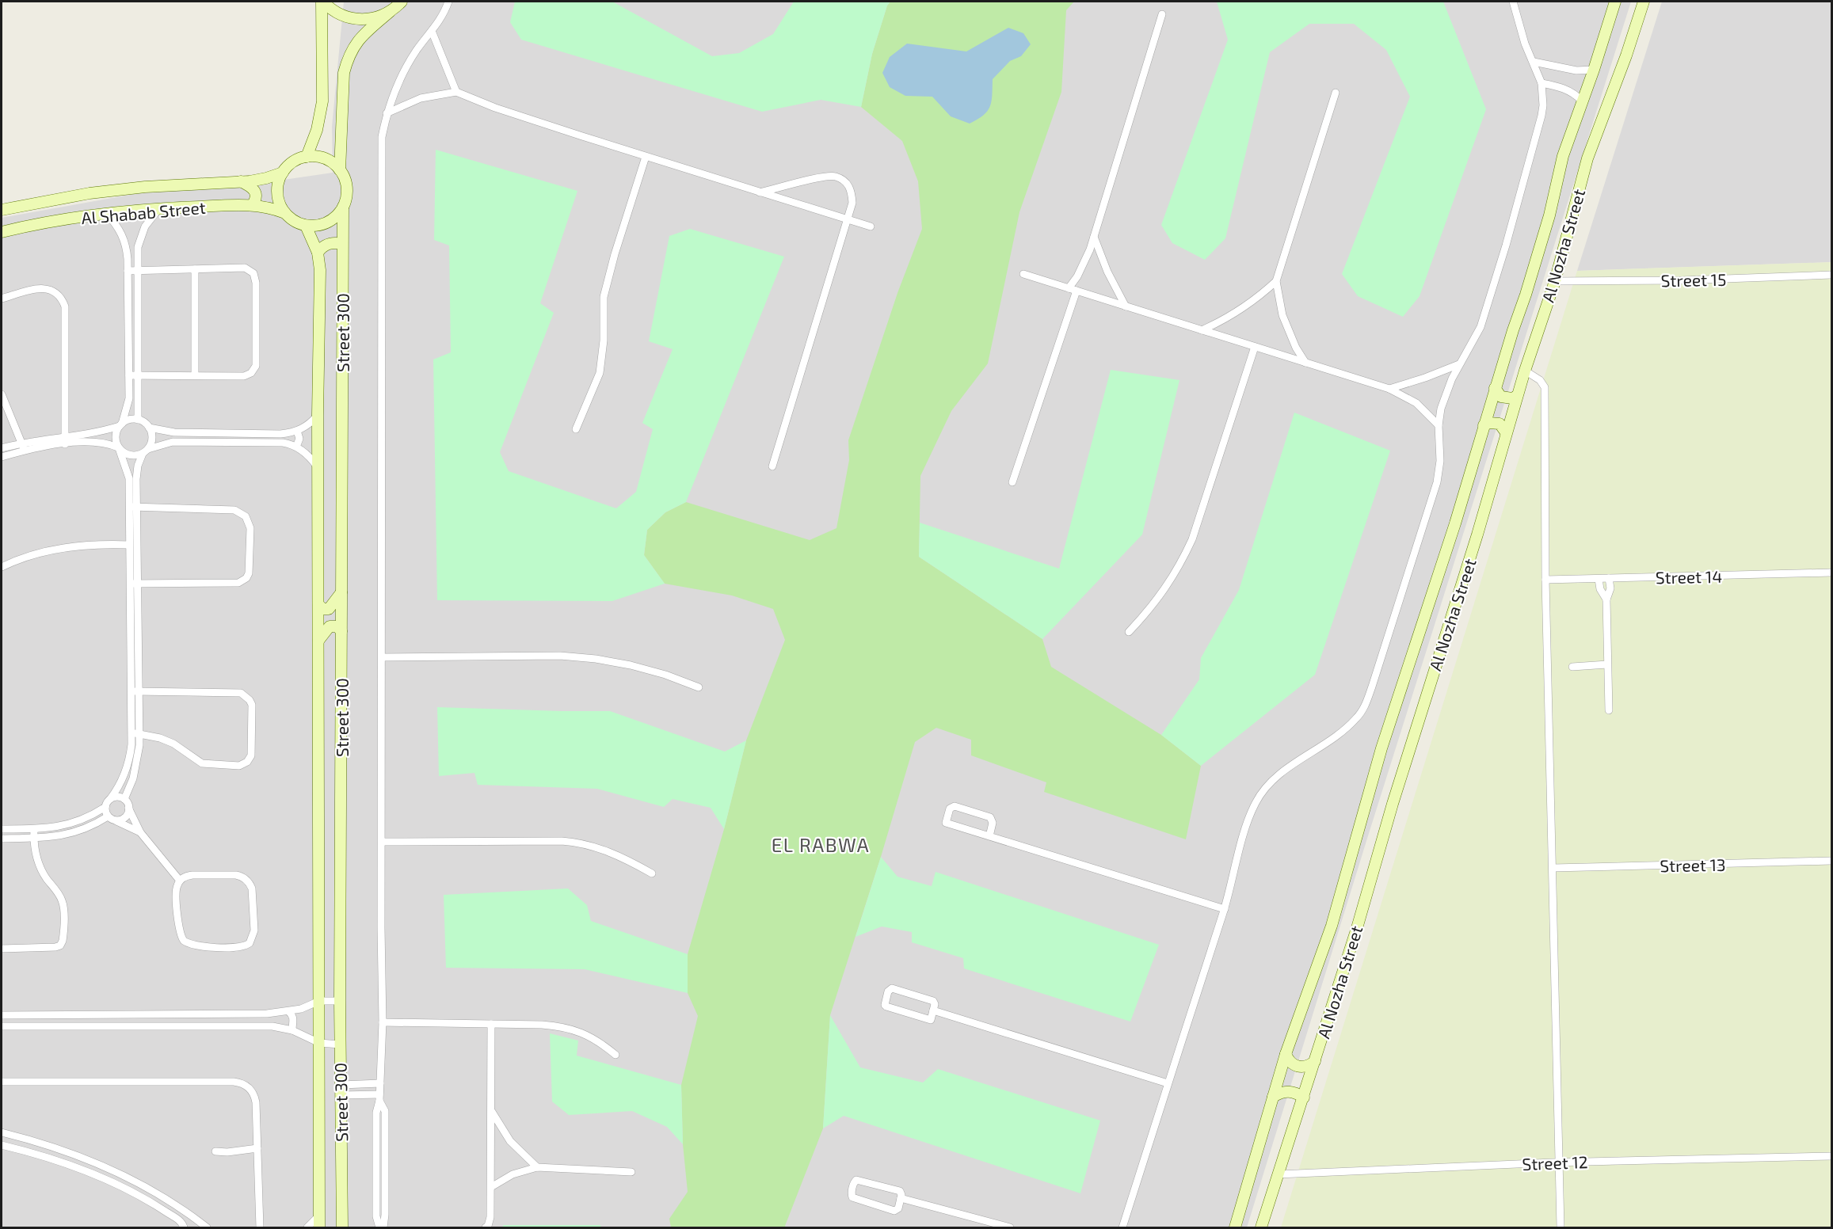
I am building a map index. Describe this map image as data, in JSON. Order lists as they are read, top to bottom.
{
  "streets": {
    "street": [
      "Al Shabab Street",
      "Al Nozha Street",
      "Street 15",
      "Street 300",
      "Street 14",
      "Street 13",
      "Street 12"
    ]
  },
  "crossings": [
    ["Al Shabab Street", "Street 300"],
    ["Al Nozha Street", "Street 15"],
    ["Al Nozha Street", "Street 12"]
  ],
  "districts": ["EL RABWA"]
}
